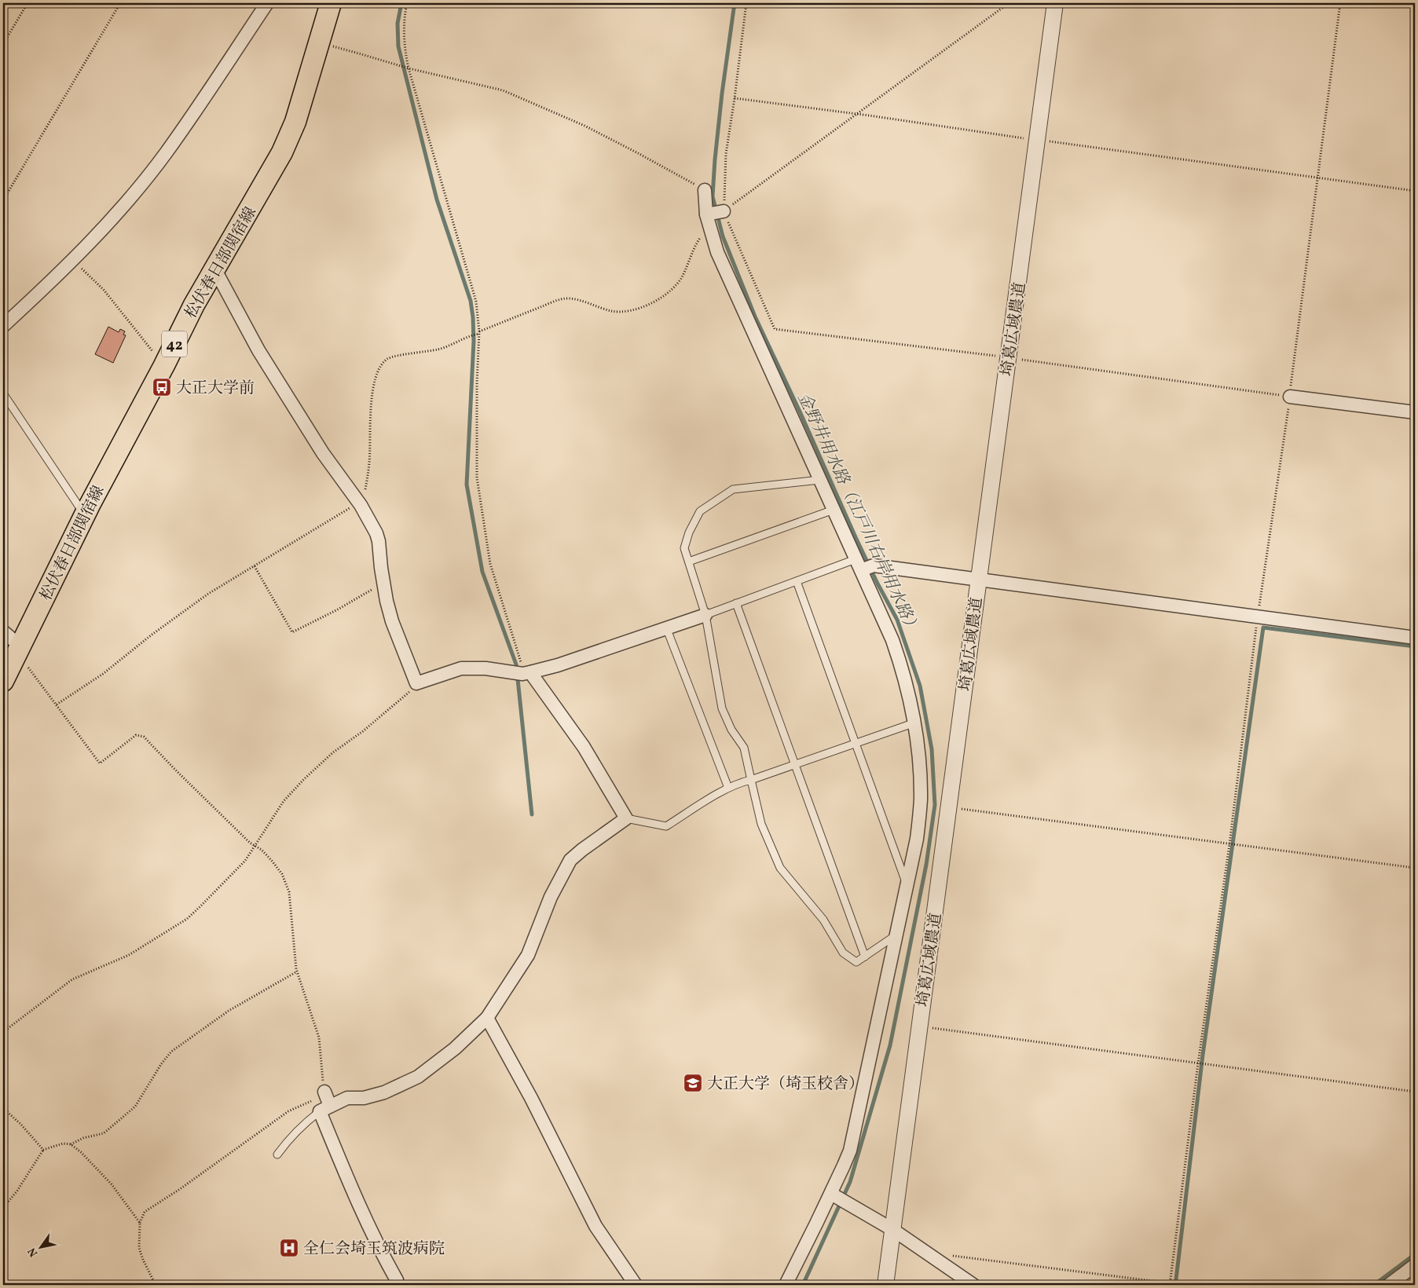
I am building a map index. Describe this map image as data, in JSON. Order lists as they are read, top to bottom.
{
  "streets": {
    "main road": ["松伏春日部関宿線", "42"],
    "street": ["埼葛広域農道"]
  },
  "water": ["金野井用水路（江戸川右岸用水路）"],
  "places": {
    "bus stop": ["大正大学前"],
    "school or university": ["大正大学（埼玉校舎）"],
    "hospital": ["全仁会埼玉筑波病院"]
  },
  "north": "bottom left"
}
